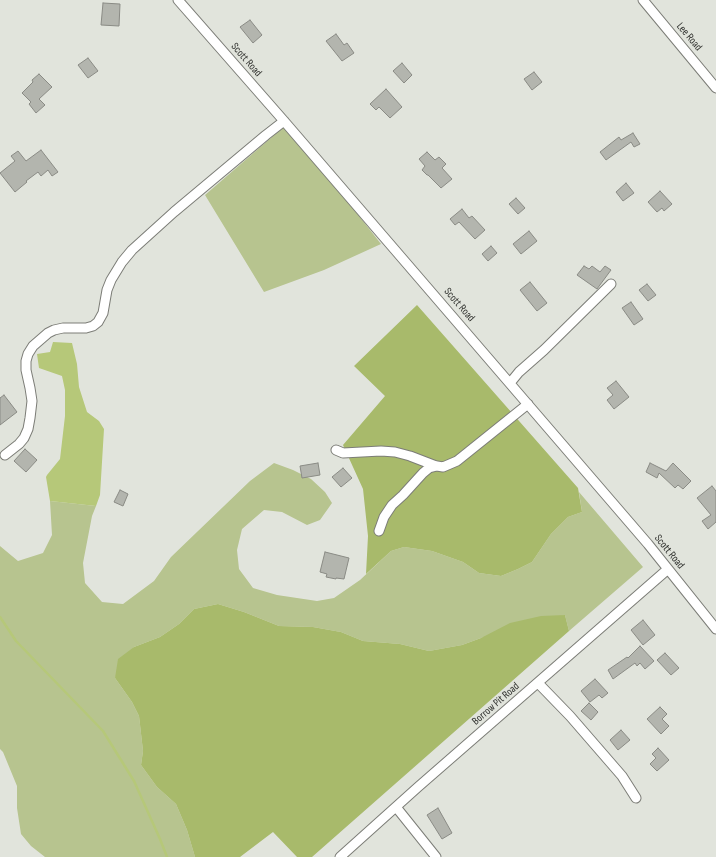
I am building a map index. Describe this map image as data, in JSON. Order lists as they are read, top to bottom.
{
  "streets": {
    "street": ["Lee Road", "Scott Road", "Borrow Pit Road"]
  },
  "crossings": [
    ["Scott Road", "Borrow Pit Road"]
  ]
}
